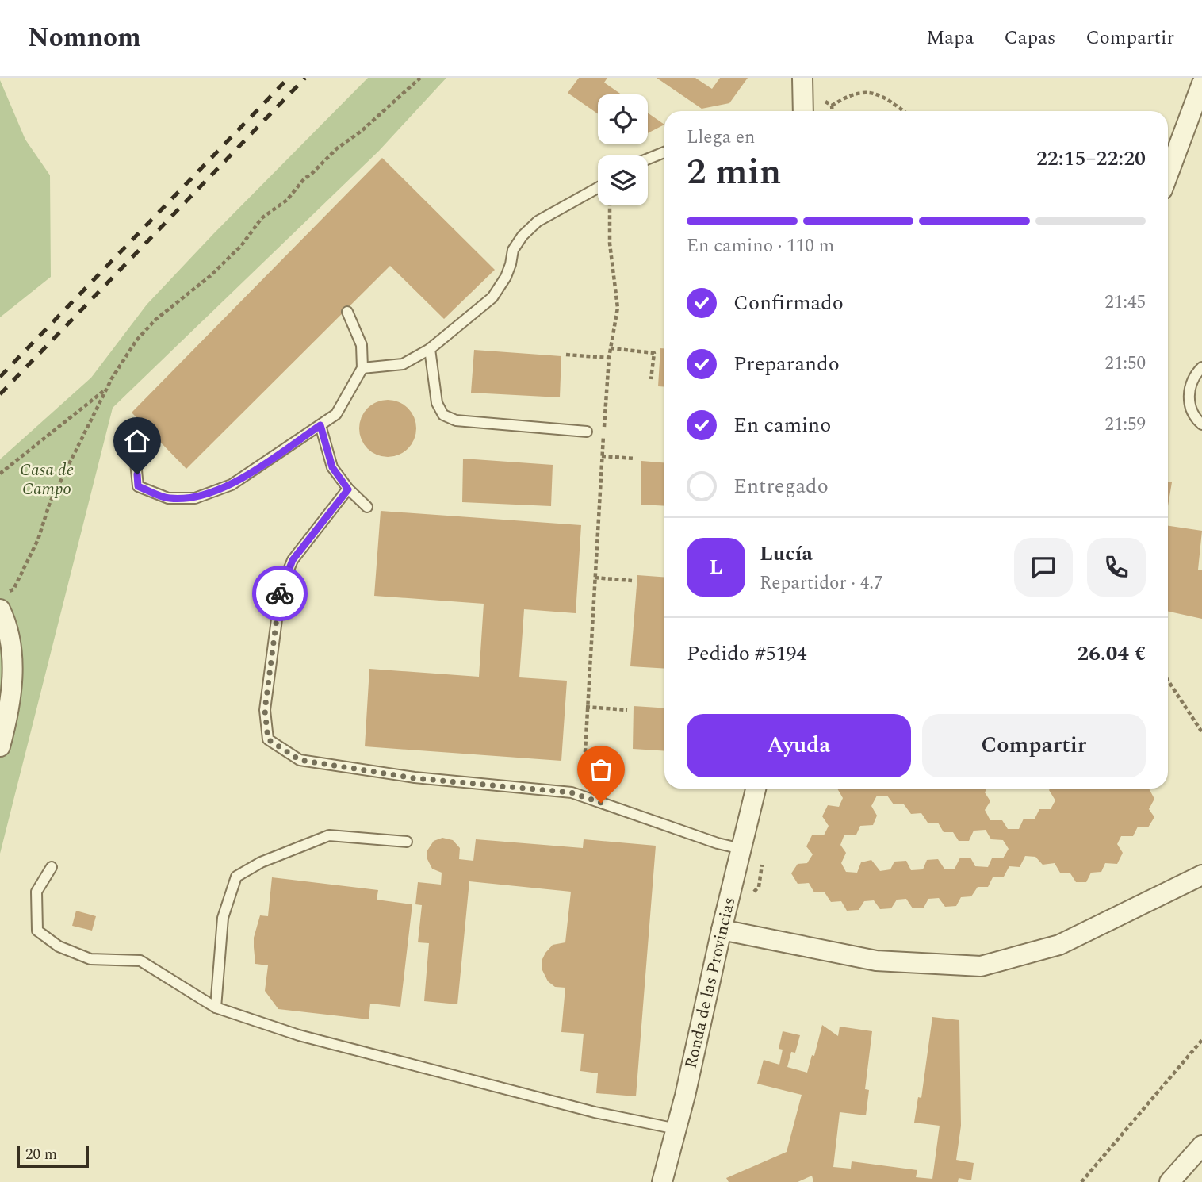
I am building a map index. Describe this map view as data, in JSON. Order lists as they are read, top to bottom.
{
  "streets": {
    "street": ["Ronda de las Provincias"]
  },
  "parks": ["Casa de Campo"],
  "scale_bar": "20 m",
  "page": {
    "header": "Nomnom",
    "nav": ["Mapa", "Capas", "Compartir"],
    "heading": ["2 min", "Llega en", "22:15–22:20"],
    "panel": [
      "Lucía",
      "Repartidor · 4.7",
      "Pedido #5194",
      "26.04 €"
    ],
    "bar": "En camino · 110 m",
    "list": [
      ["Confirmado", "21:45"],
      ["Preparando", "21:50"],
      ["En camino", "21:59"],
      "Entregado"
    ],
    "round": "L",
    "buttons": ["Ayuda", "Compartir"],
    "scale": "20 m"
  }
}
